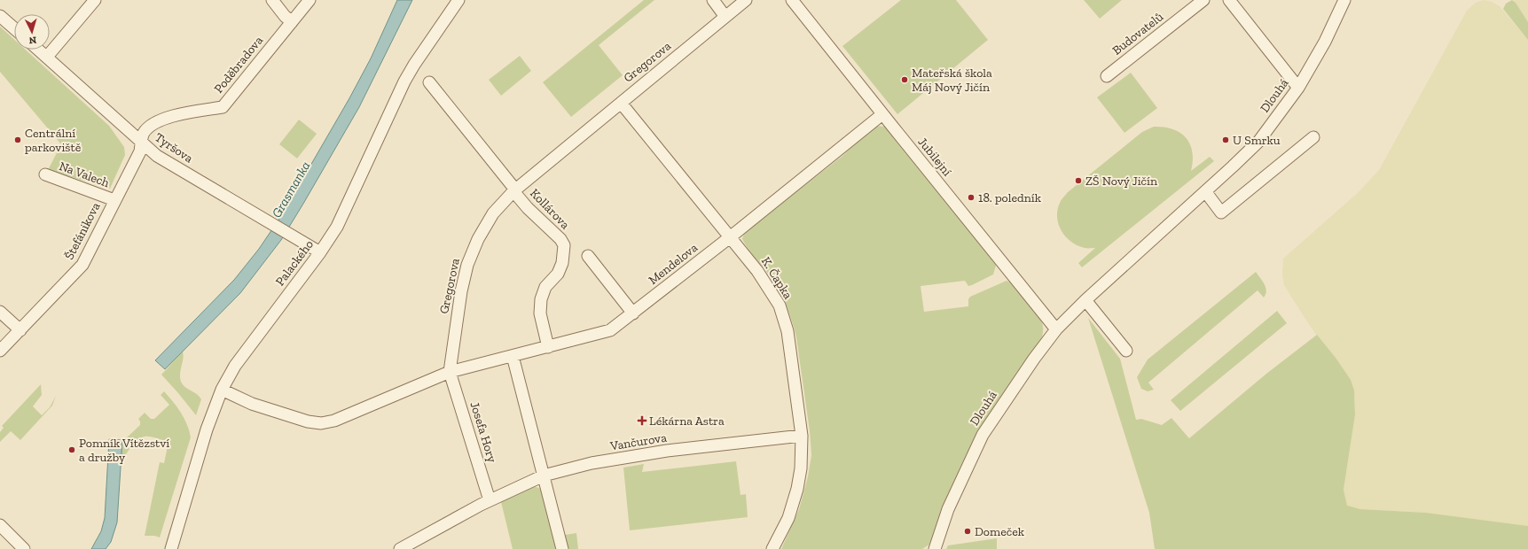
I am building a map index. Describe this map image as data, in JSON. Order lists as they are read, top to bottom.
{
  "streets": {
    "street": [
      "Budovatelů",
      "Gregorova",
      "Poděbradova",
      "Dlouhá",
      "Tyršova",
      "Jubilejní",
      "Na Valech",
      "Kollárova",
      "Štefánikova",
      "Palackého",
      "Mendelova",
      "K. Čapka",
      "Josefa Hory",
      "Vančurova"
    ]
  },
  "crossings": [
    ["Gregorova", "Kollárova"],
    ["Gregorova", "Mendelova"],
    ["Gregorova", "K. Čapka"],
    ["Gregorova", "Josefa Hory"],
    ["Poděbradova", "Tyršova"],
    ["Poděbradova", "Štefánikova"],
    ["Dlouhá", "Jubilejní"],
    ["Tyršova", "Štefánikova"],
    ["Tyršova", "Palackého"],
    ["Jubilejní", "Mendelova"],
    ["Na Valech", "Štefánikova"],
    ["Kollárova", "Mendelova"],
    ["Mendelova", "K. Čapka"],
    ["Mendelova", "Josefa Hory"],
    ["K. Čapka", "Vančurova"],
    ["Josefa Hory", "Vančurova"]
  ],
  "water": ["Grasmanka"],
  "places": {
    "other": [
      "Mateřská škola Máj Nový Jičín",
      "Centrální parkoviště",
      "U Smrku",
      "ZŠ Nový Jičín",
      "18. poledník",
      "Pomník Vítězství a družby",
      "Domeček"
    ],
    "health": ["Lékárna Astra"]
  },
  "north": "bottom"
}
